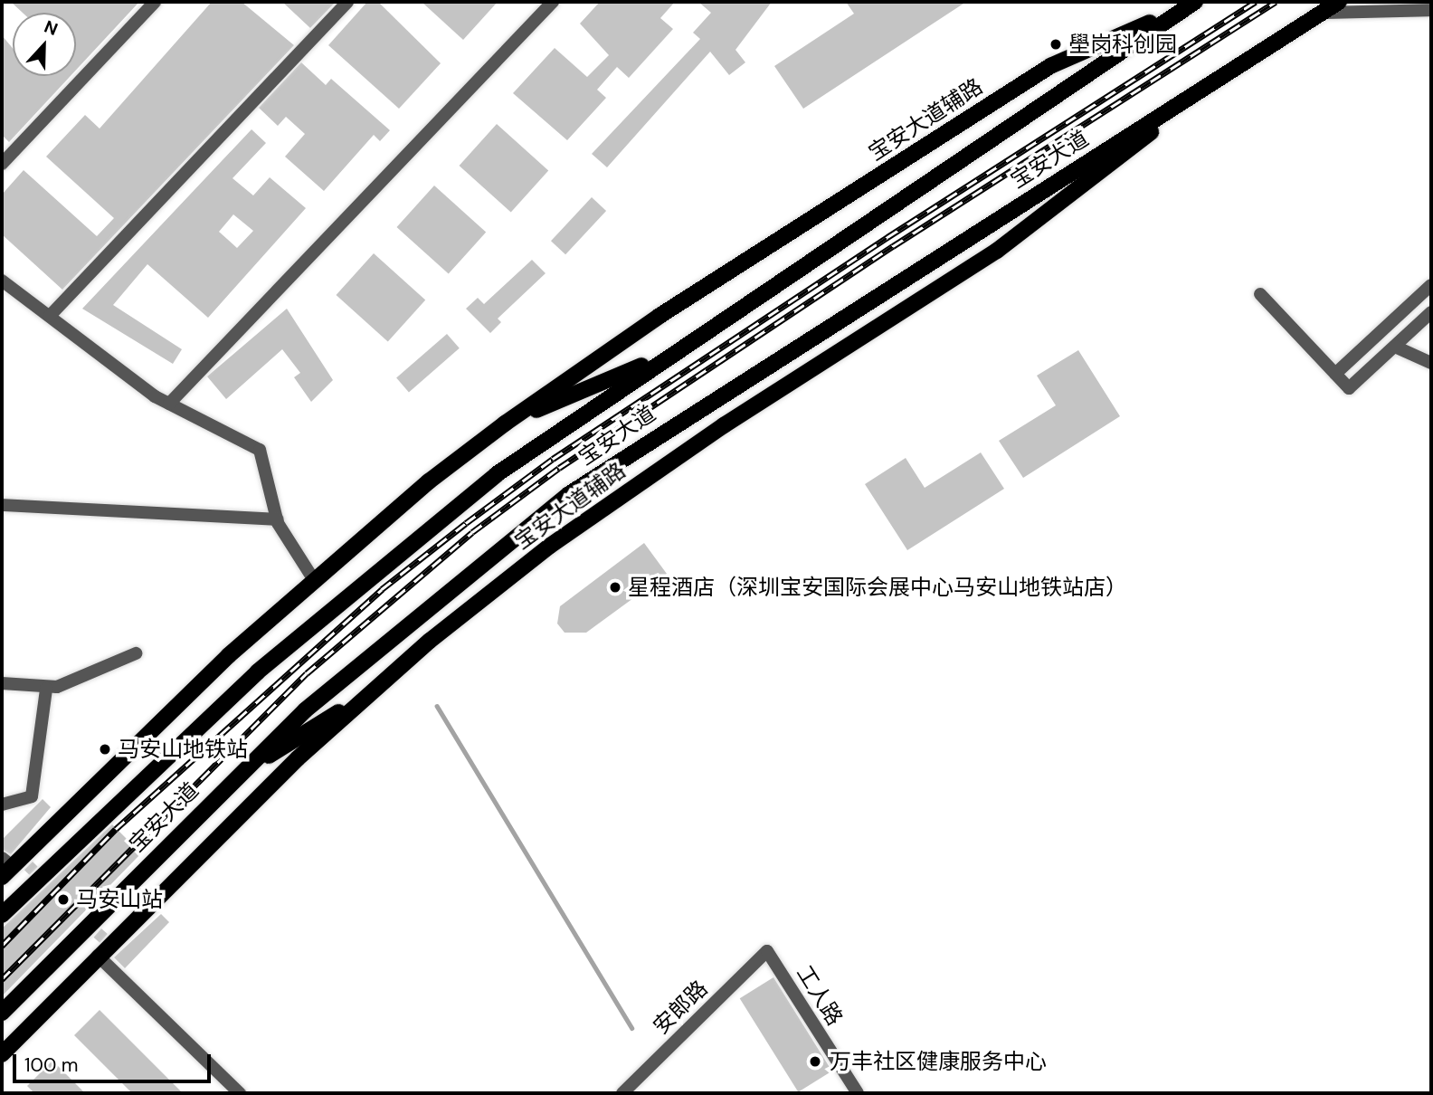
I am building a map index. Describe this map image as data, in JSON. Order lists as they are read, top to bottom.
{
  "streets": {
    "main road": ["宝安大道辅路", "宝安大道"],
    "street": ["工人路", "安郎路"]
  },
  "crossings": [
    ["宝安大道辅路", "宝安大道"],
    ["工人路", "安郎路"]
  ],
  "places": [
    "壆岗科创园",
    "星程酒店（深圳宝安国际会展中心马安山地铁站店）",
    "马安山地铁站",
    "马安山站",
    "万丰社区健康服务中心"
  ],
  "scale_bar": "100 m",
  "north": "top"
}
